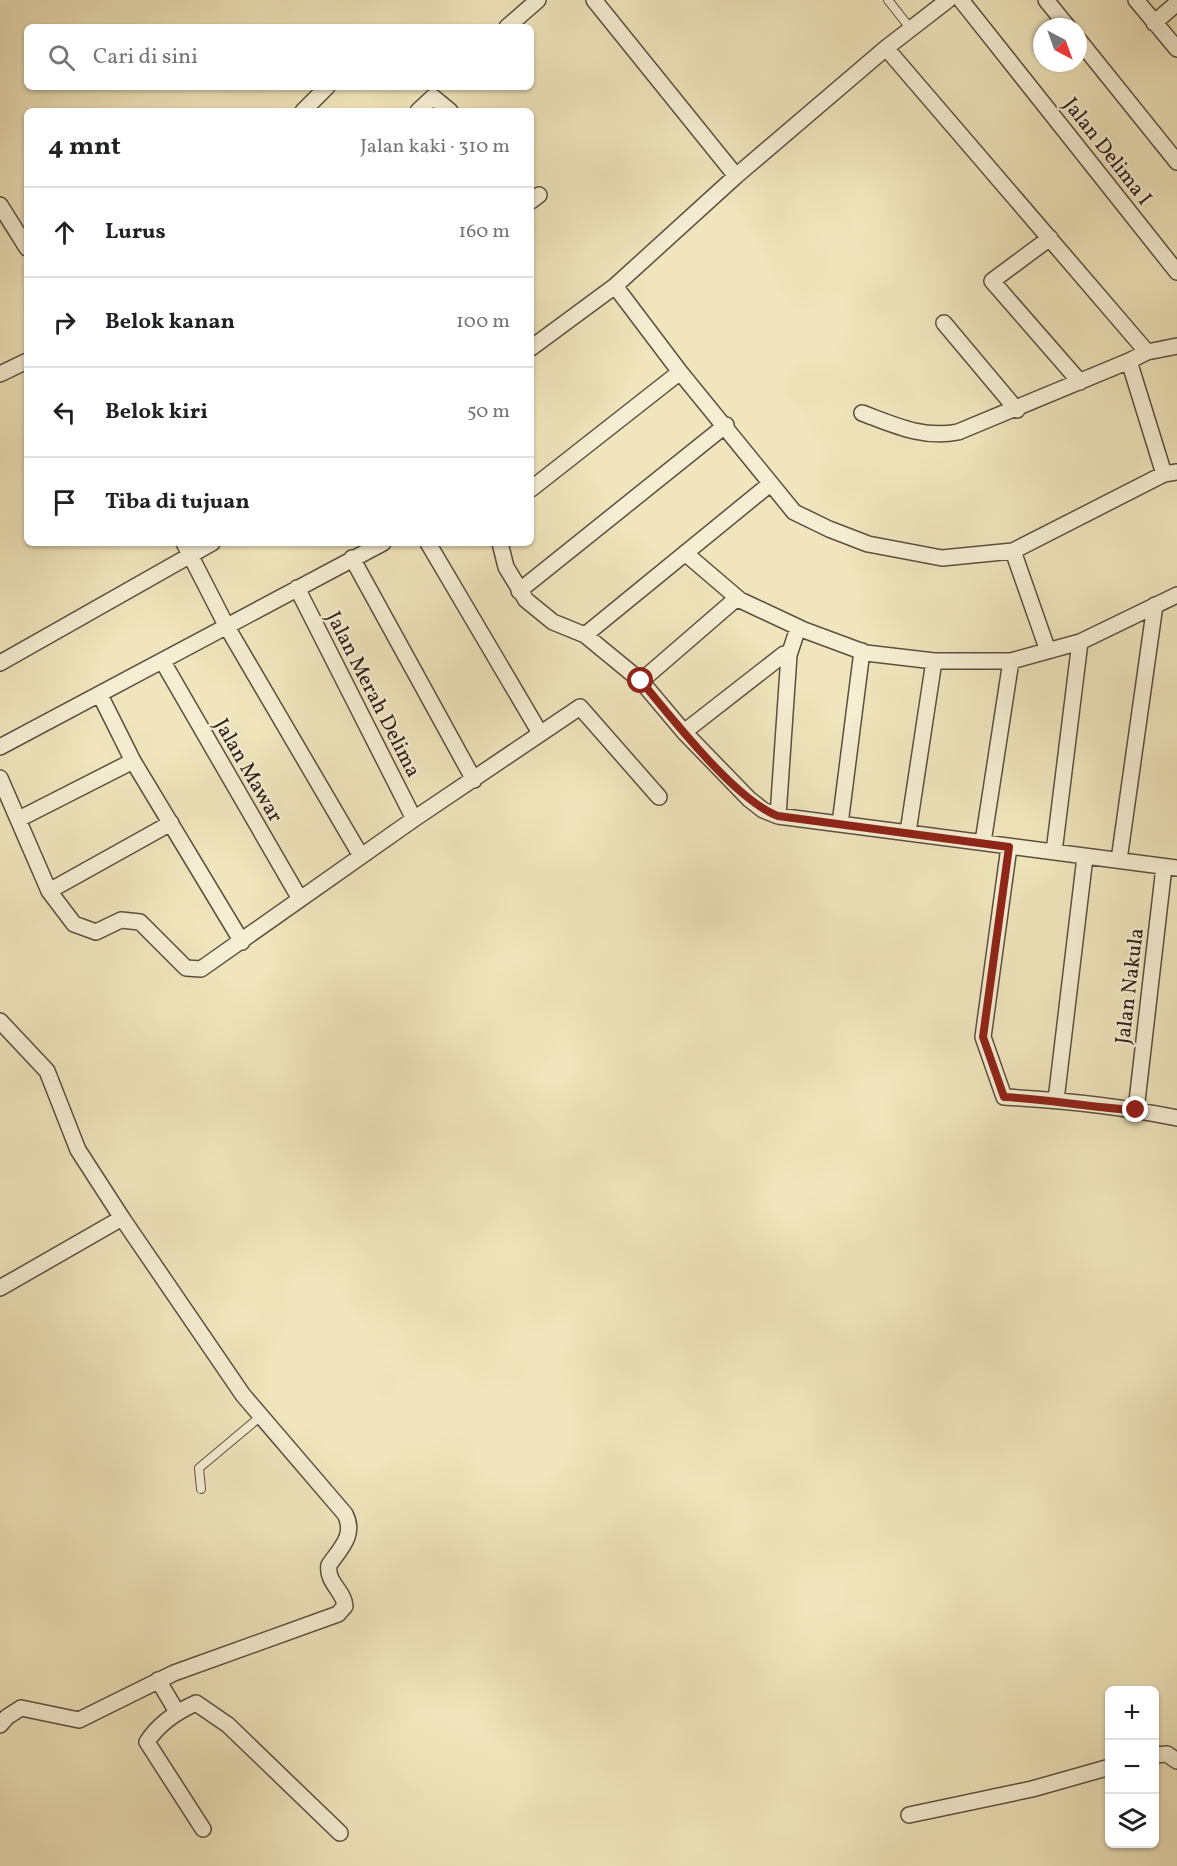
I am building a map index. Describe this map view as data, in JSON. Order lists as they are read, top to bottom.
{
  "streets": {
    "street": [
      "Jalan Delima I",
      "Jalan Merah Delima",
      "Jalan Mawar",
      "Jalan Nakula"
    ]
  },
  "north": "bottom right",
  "page": {
    "search": "Cari di sini",
    "heading": ["4 mnt", "Jalan kaki · 310 m"],
    "list": [
      ["Lurus", "160 m"],
      ["Belok kanan", "100 m"],
      ["Belok kiri", "50 m"],
      "Tiba di tujuan"
    ],
    "map_buttons": ["+", "−"]
  }
}
